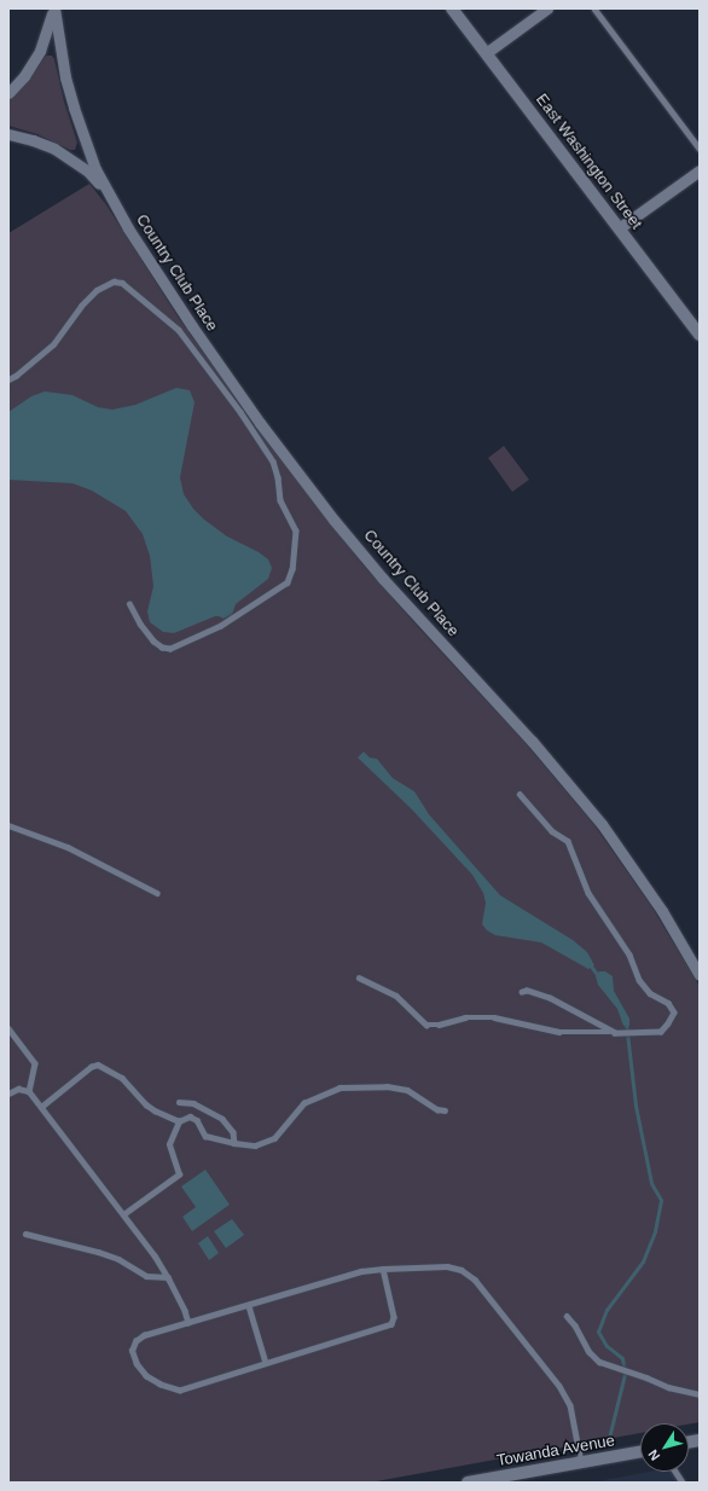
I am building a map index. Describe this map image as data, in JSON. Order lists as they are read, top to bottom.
{
  "streets": {
    "main road": ["East Washington Street", "Towanda Avenue"],
    "street": ["Country Club Place"]
  },
  "north": "bottom left"
}
